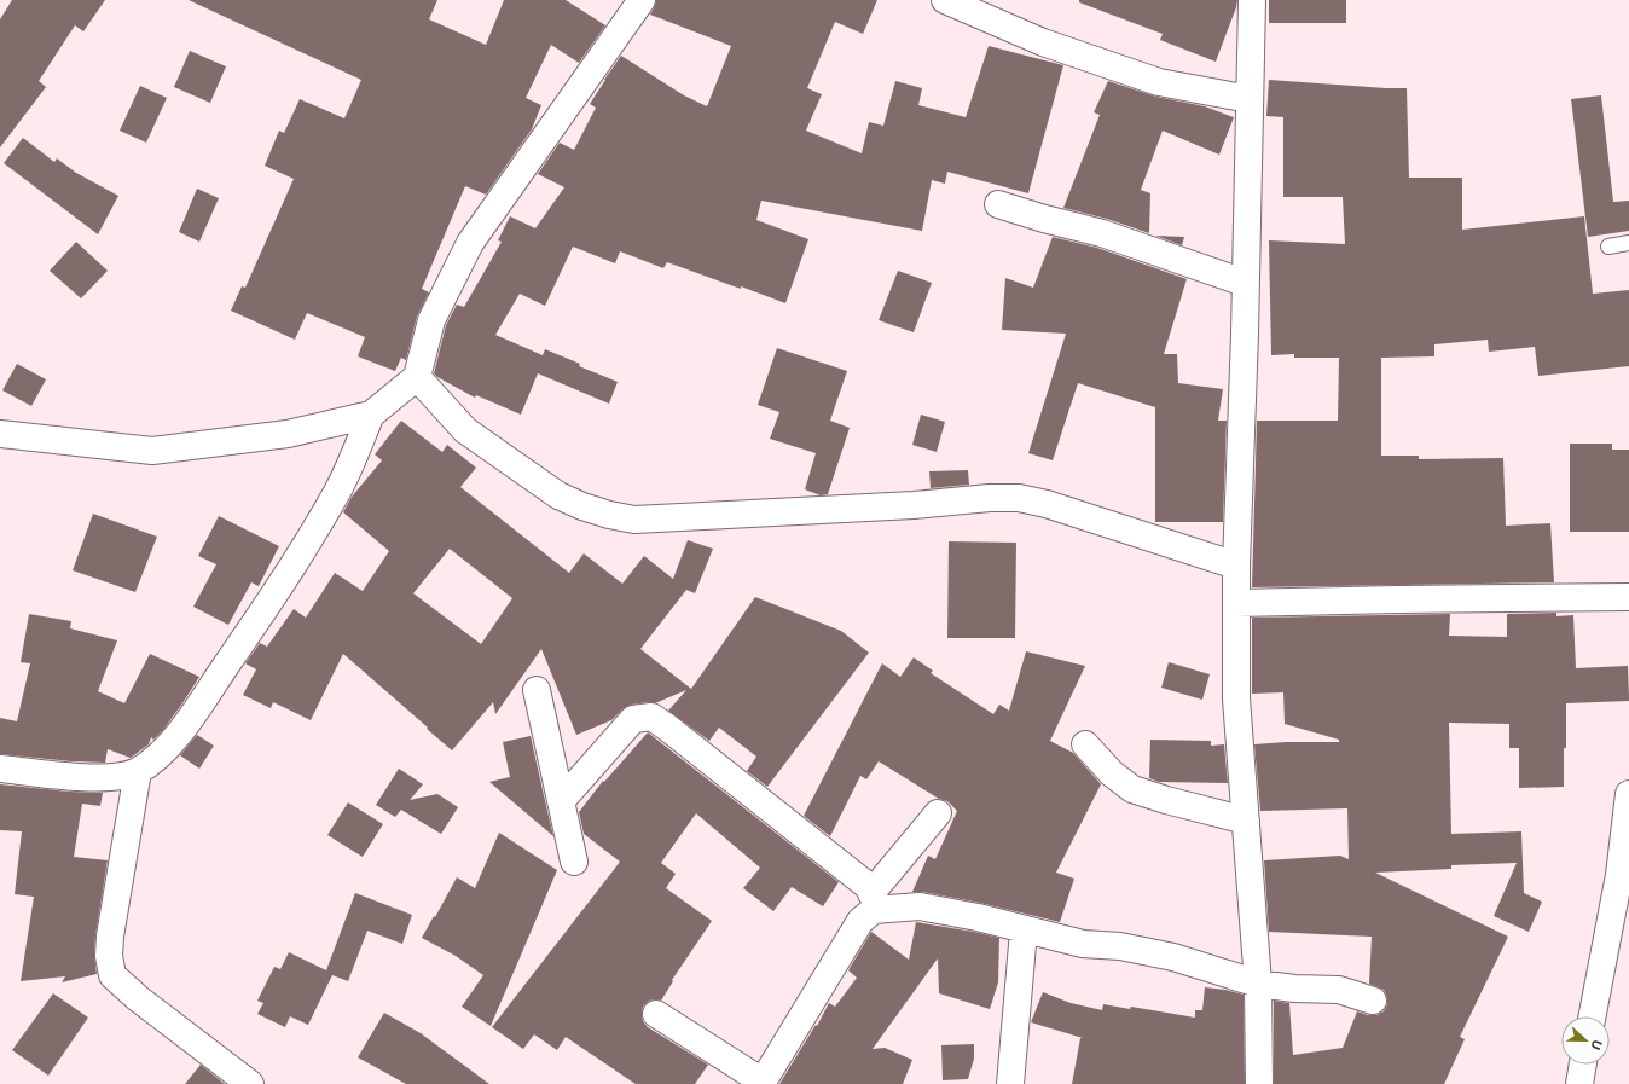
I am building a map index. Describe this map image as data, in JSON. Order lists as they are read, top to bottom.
{
  "north": "right"
}
